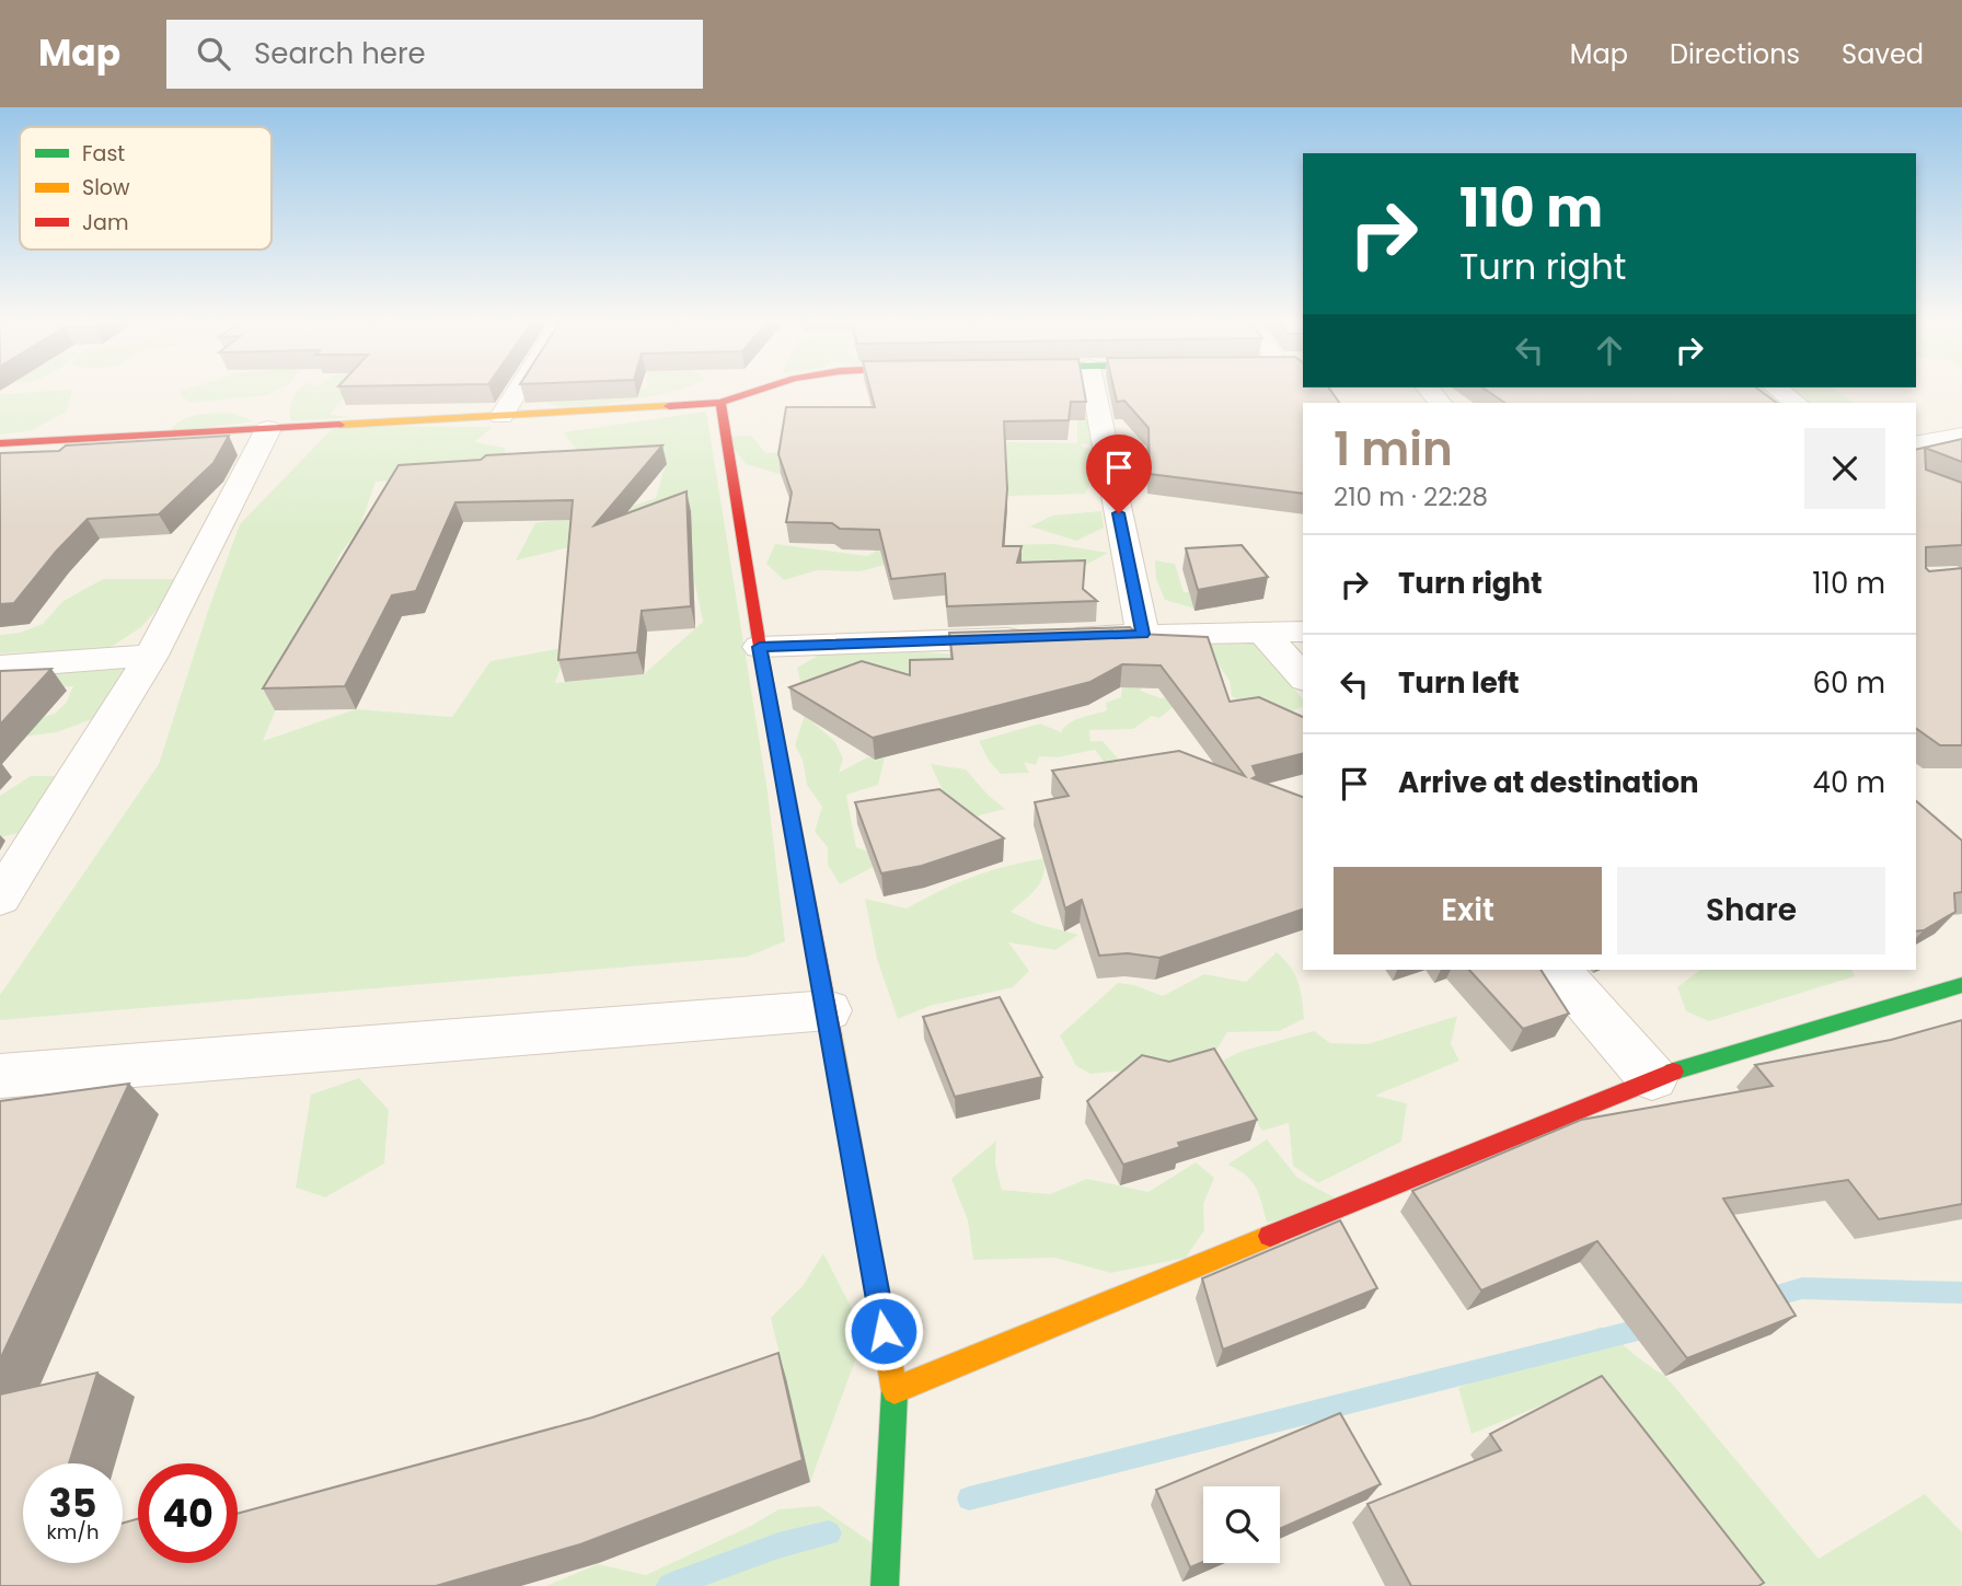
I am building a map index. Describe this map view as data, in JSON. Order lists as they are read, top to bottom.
{
  "legend": ["Fast", "Slow", "Jam"],
  "page": {
    "header": "Map",
    "search": "Search here",
    "nav": ["Map", "Directions", "Saved"],
    "turn": ["110 m", "Turn right"],
    "heading": ["1 min", "210 m · 22:28"],
    "list": [
      {
        "name": "Turn right",
        "value": "110 m"
      },
      {
        "name": "Turn left",
        "value": "60 m"
      },
      {
        "name": "Arrive at destination",
        "value": "40 m"
      }
    ],
    "buttons": ["Exit", "Share"],
    "speed": "35 km/h",
    "limit": "40"
  }
}
